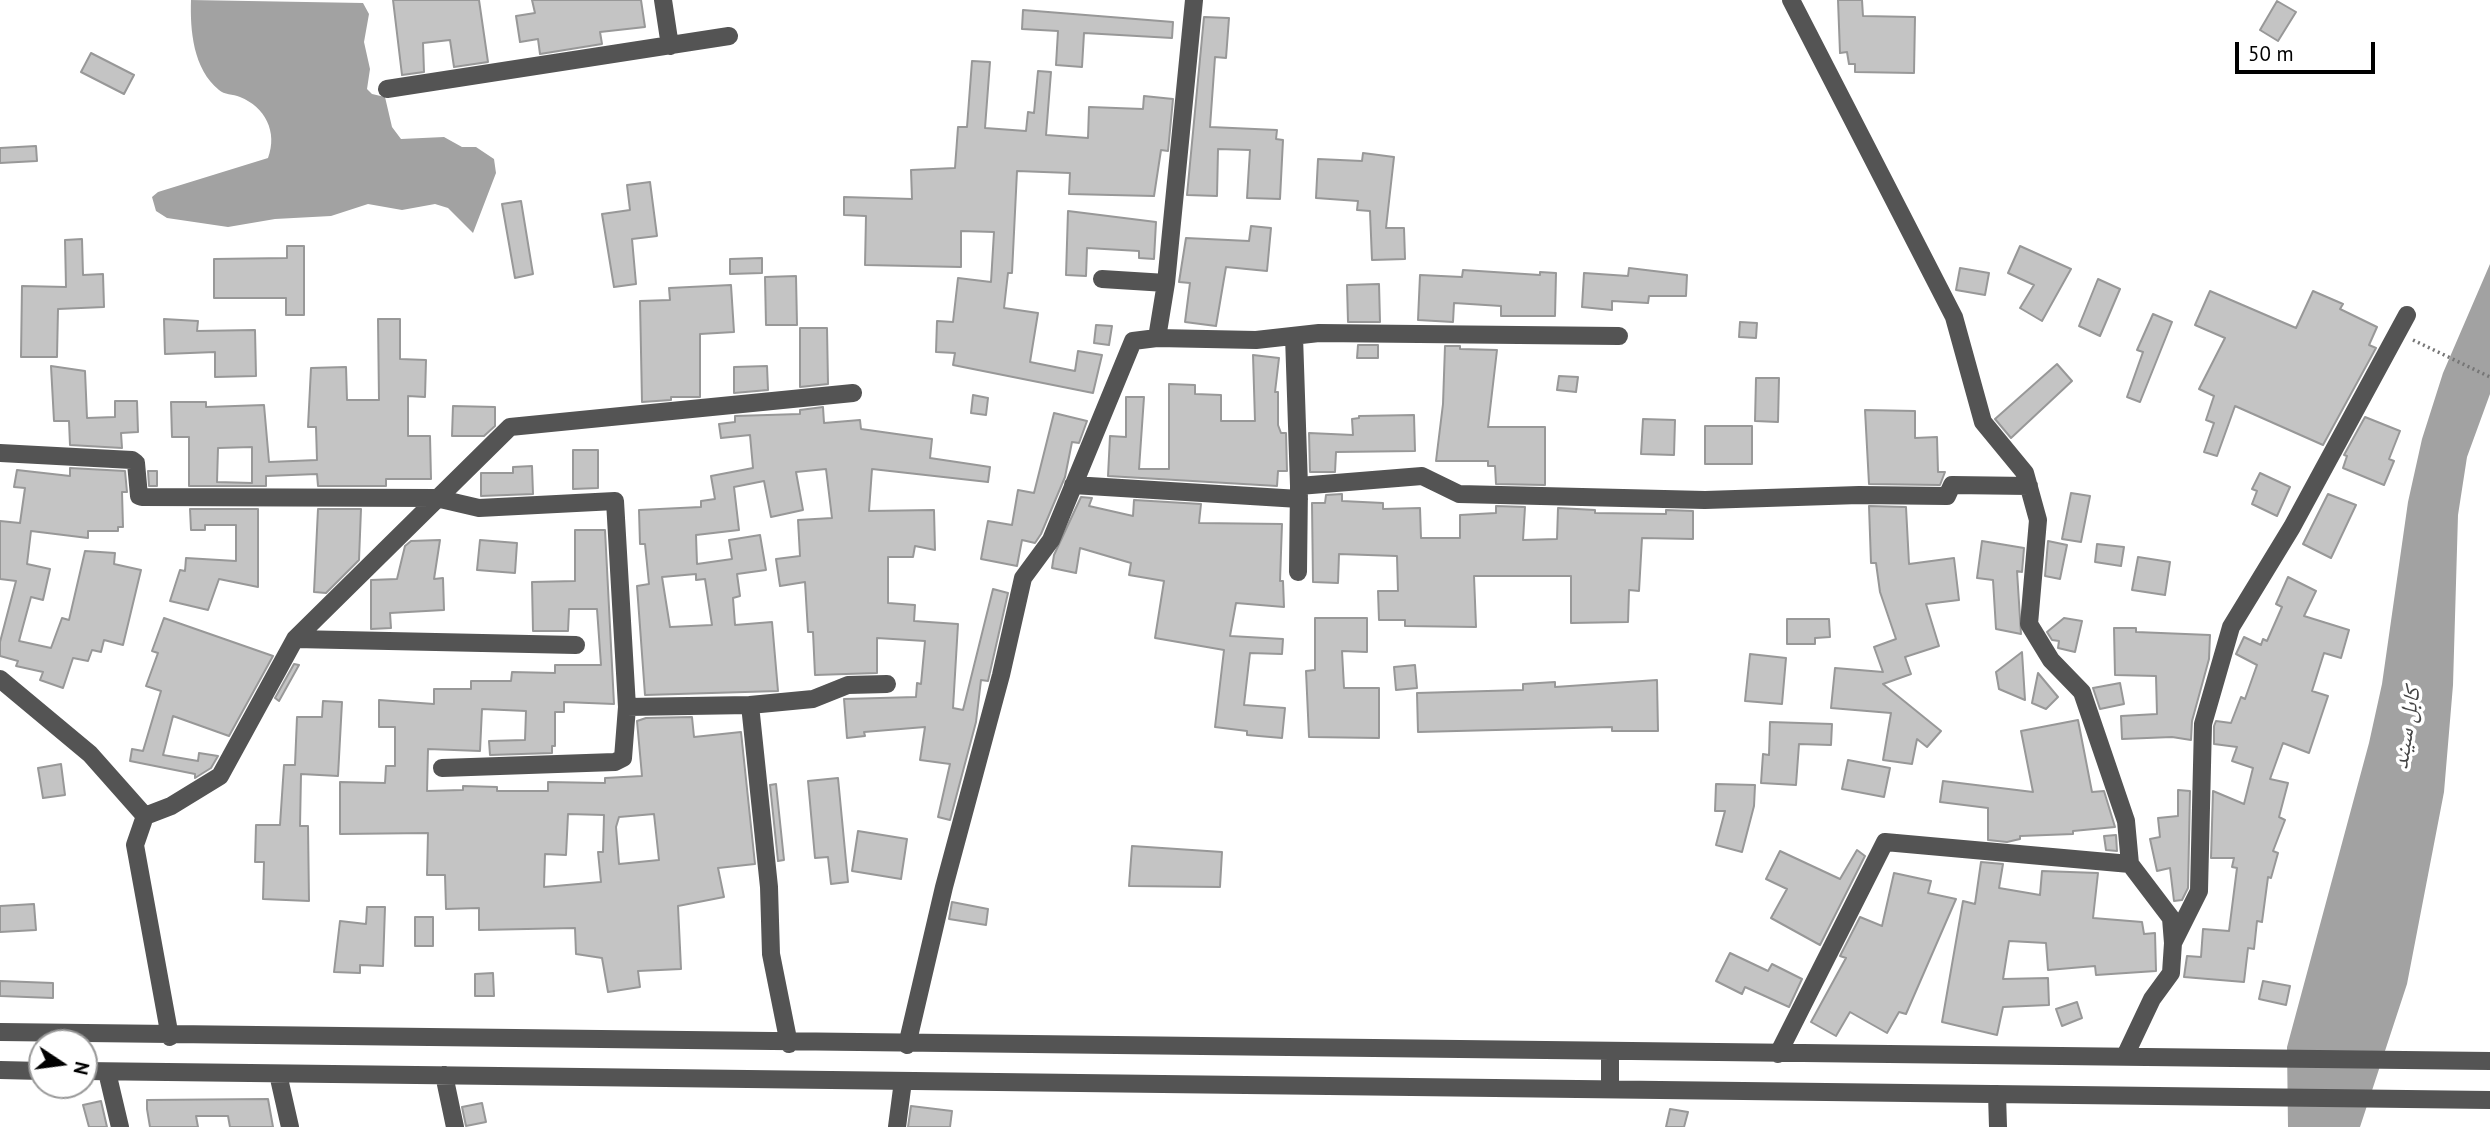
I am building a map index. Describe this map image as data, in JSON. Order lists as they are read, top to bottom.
{
  "water": ["کابل سيند"],
  "scale_bar": "50 m",
  "north": "right"
}
